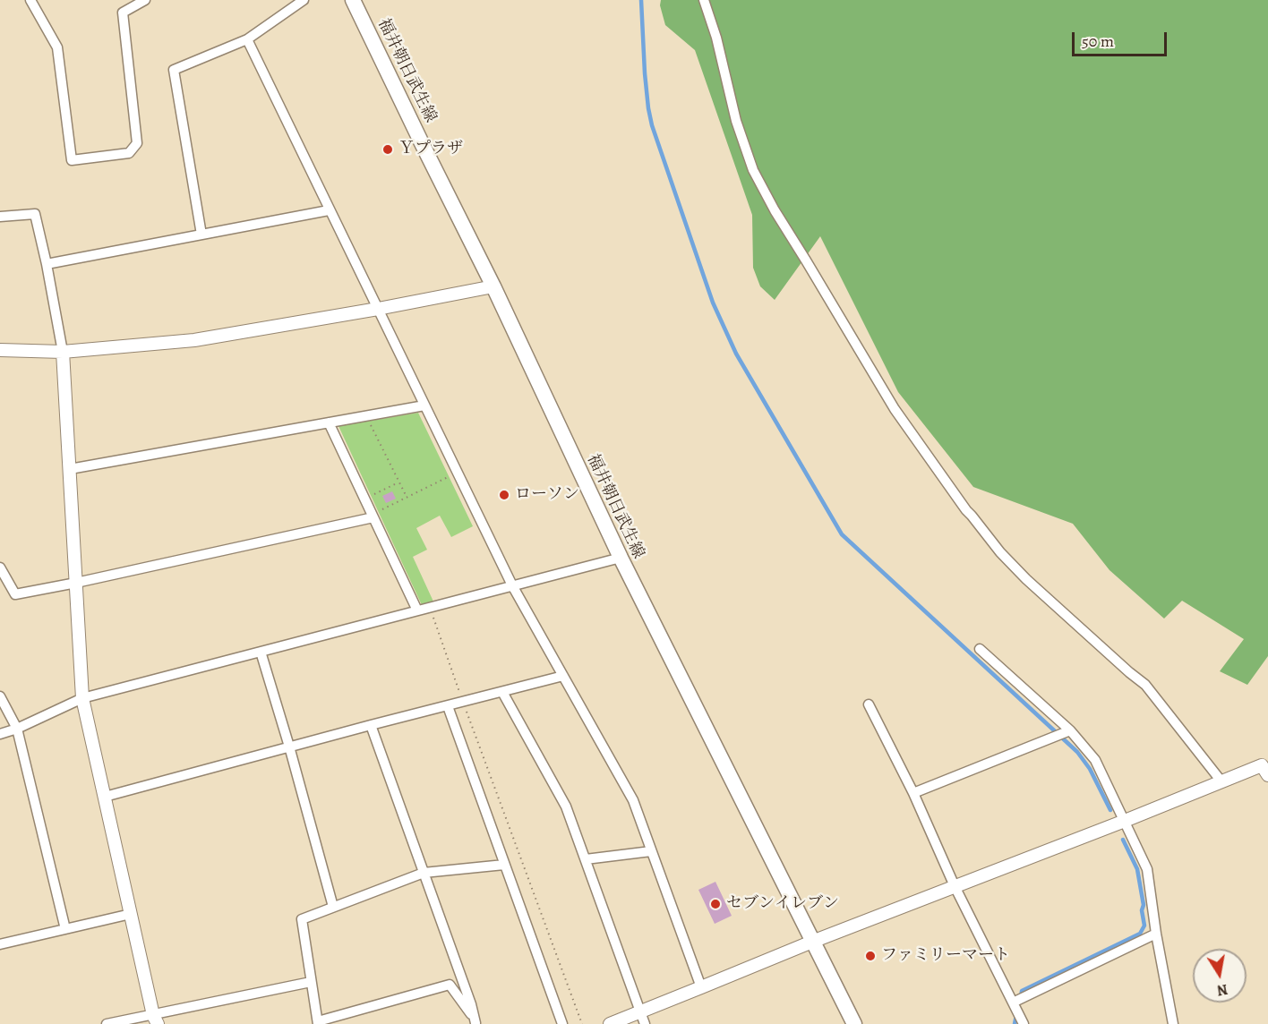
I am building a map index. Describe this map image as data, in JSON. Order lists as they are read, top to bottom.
{
  "streets": {
    "main road": ["福井朝日武生線"]
  },
  "places": [
    "Ｙプラザ",
    "ローソン",
    "セブンイレブン",
    "ファミリーマート"
  ],
  "scale_bar": "50 m",
  "north": "bottom"
}
